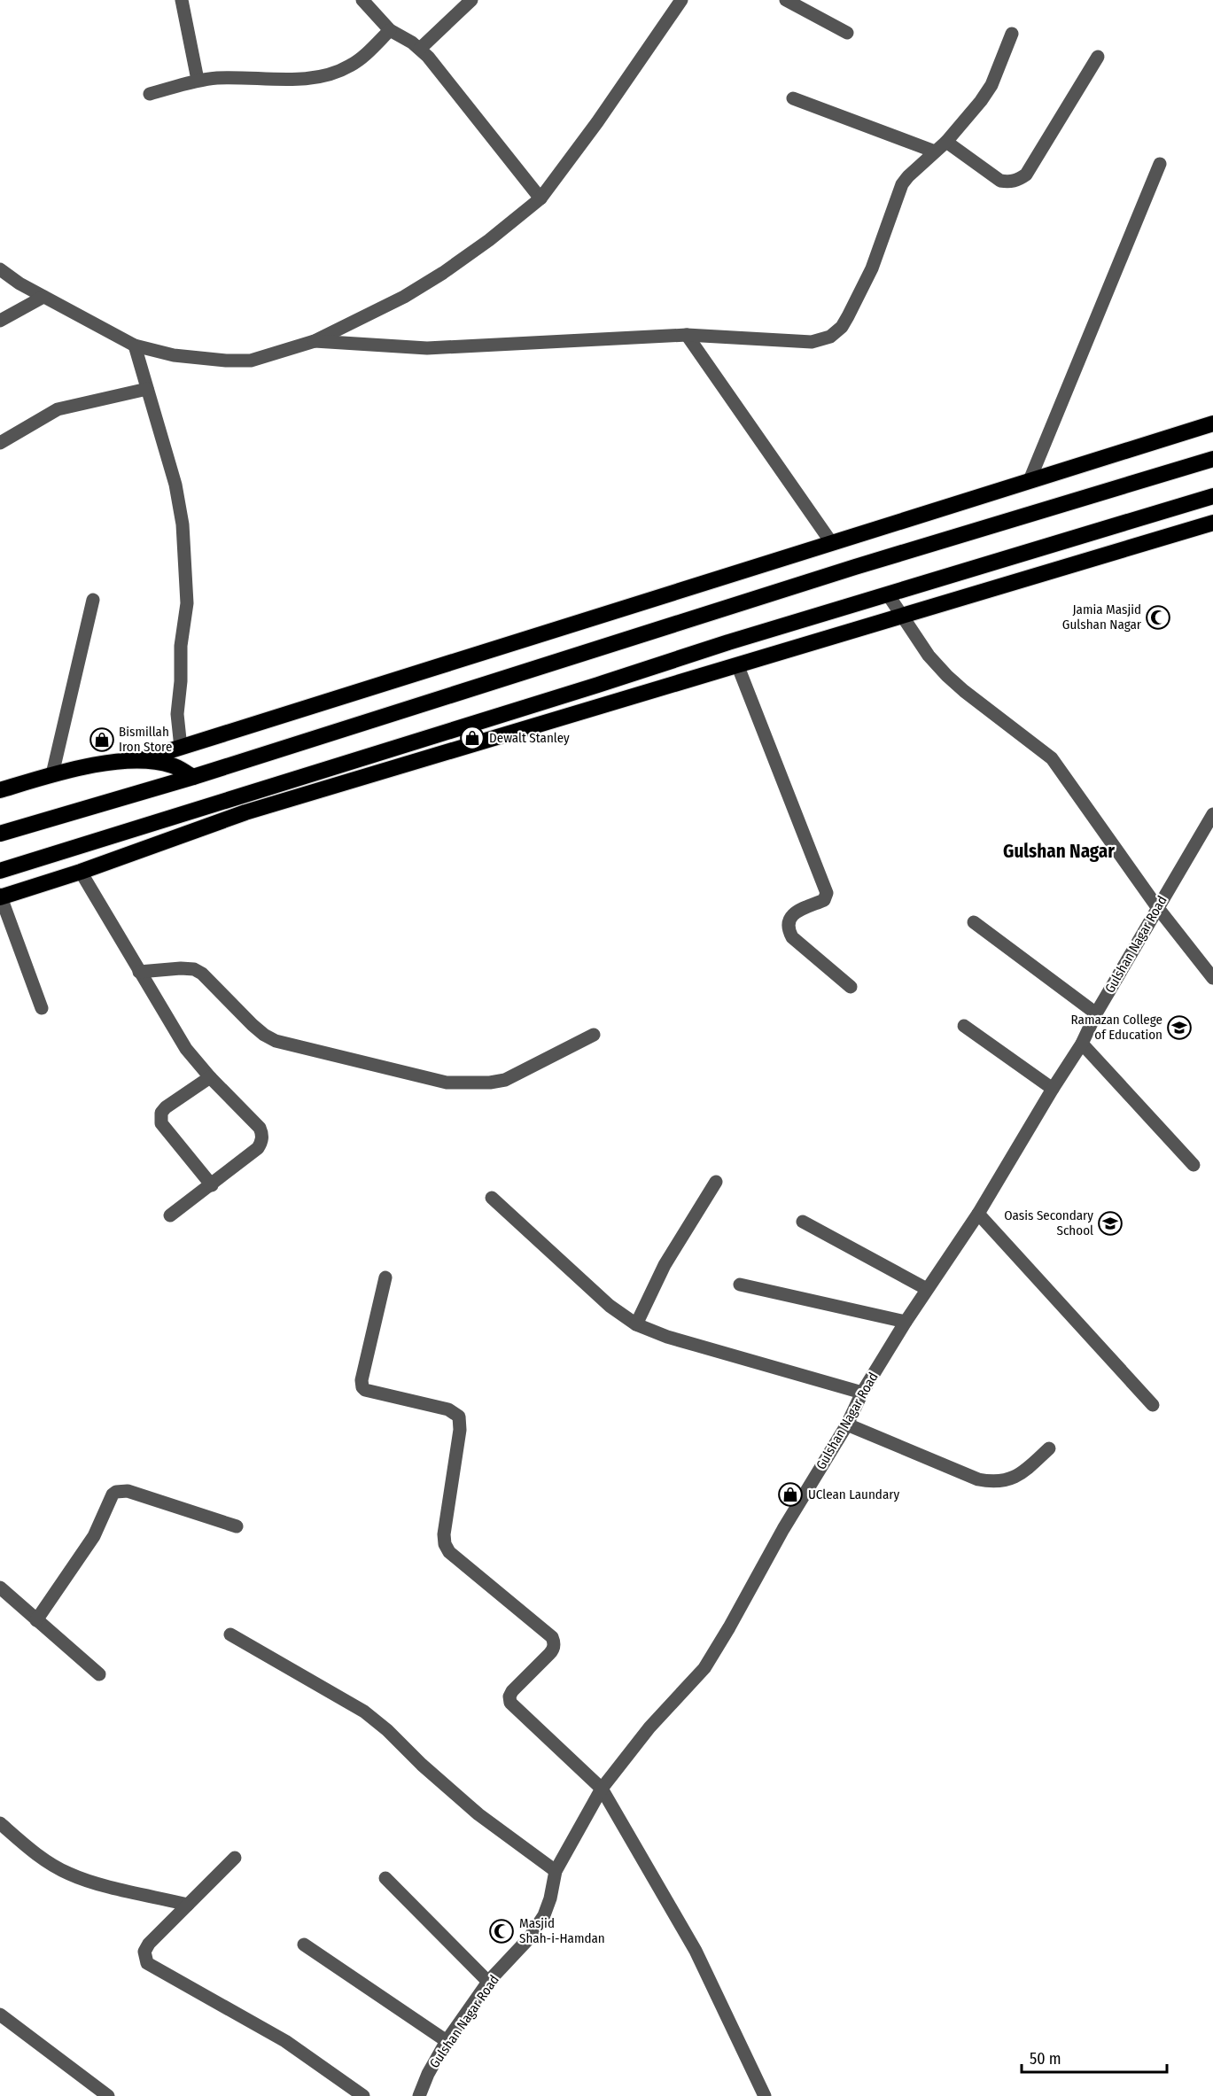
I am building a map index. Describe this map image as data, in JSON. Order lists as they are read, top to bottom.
{
  "streets": {
    "street": ["Gulshan Nagar Road"]
  },
  "districts": ["Gulshan Nagar"],
  "places": {
    "mosque": ["Jamia Masjid Gulshan Nagar", "Masjid Shah-i-Hamdan"],
    "shop": ["Dewalt Stanley", "Bismillah Iron Store", "UClean Laundary"],
    "school or university": ["Ramazan College of Education", "Oasis Secondary School"]
  },
  "scale_bar": "50 m"
}
